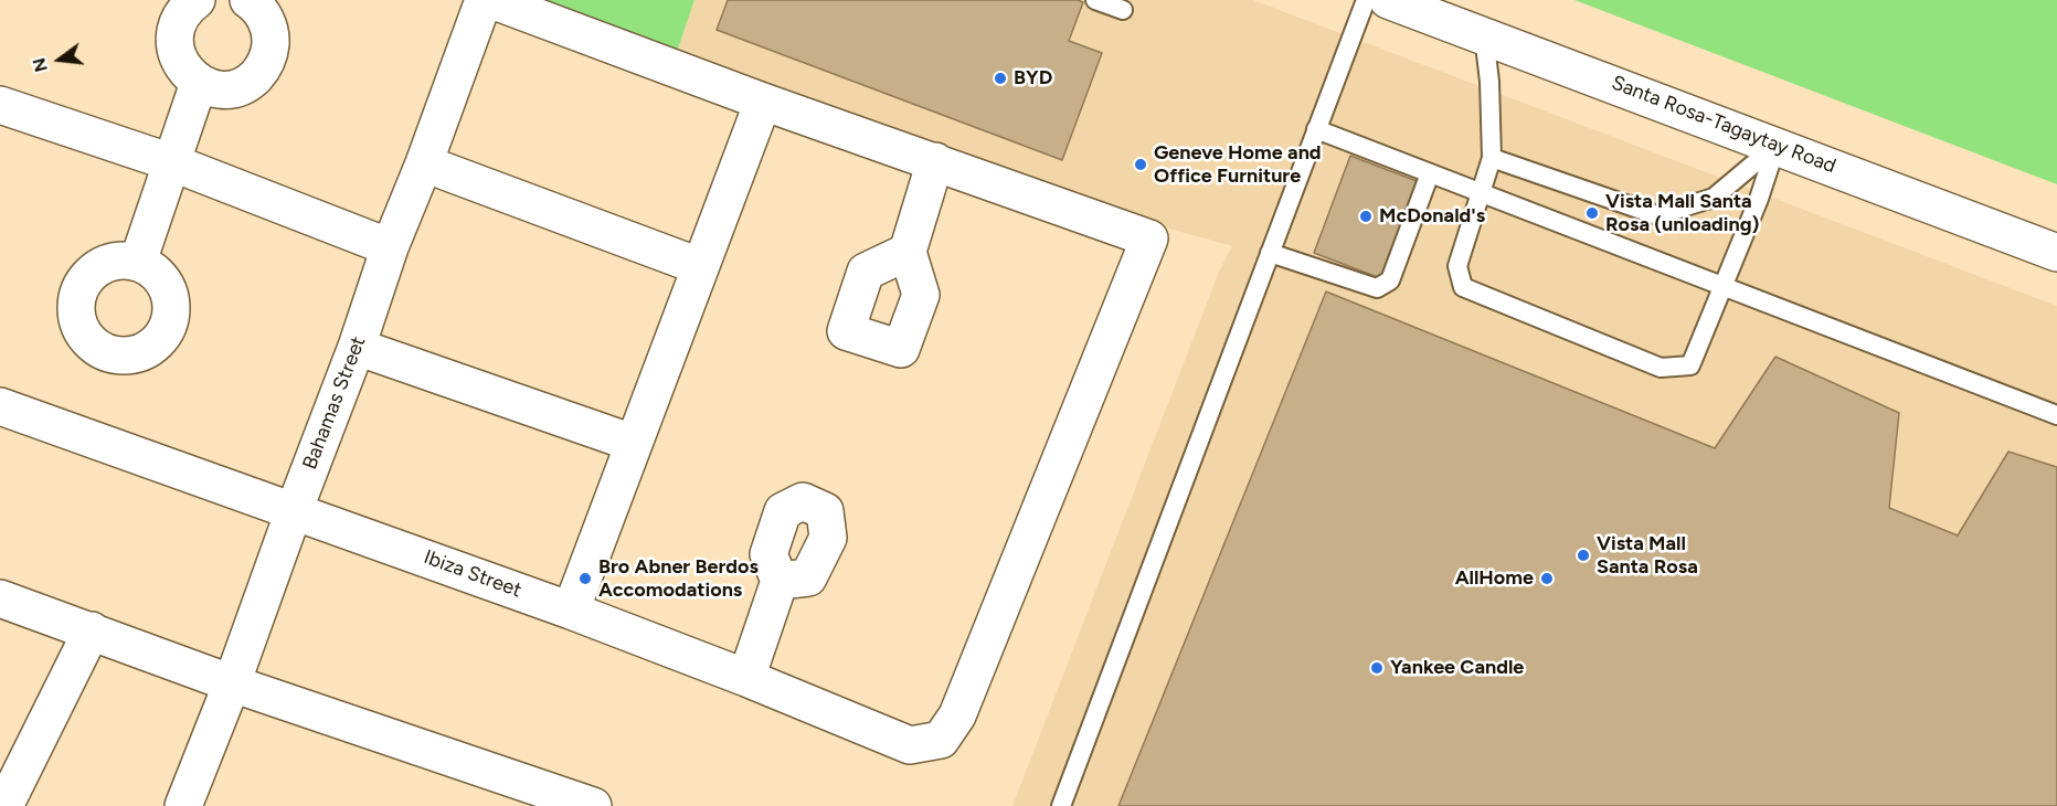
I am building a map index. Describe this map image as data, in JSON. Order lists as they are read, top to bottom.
{
  "streets": {
    "street": ["Santa Rosa-Tagaytay Road", "Bahamas Street", "Ibiza Street"]
  },
  "crossings": [
    ["Bahamas Street", "Ibiza Street"]
  ],
  "places": [
    "BYD",
    "Geneve Home and Office Furniture",
    "Vista Mall Santa Rosa (unloading)",
    "McDonald's",
    "Vista Mall Santa Rosa",
    "Bro Abner Berdos Accomodations",
    "AllHome",
    "Yankee Candle"
  ],
  "north": "left"
}
